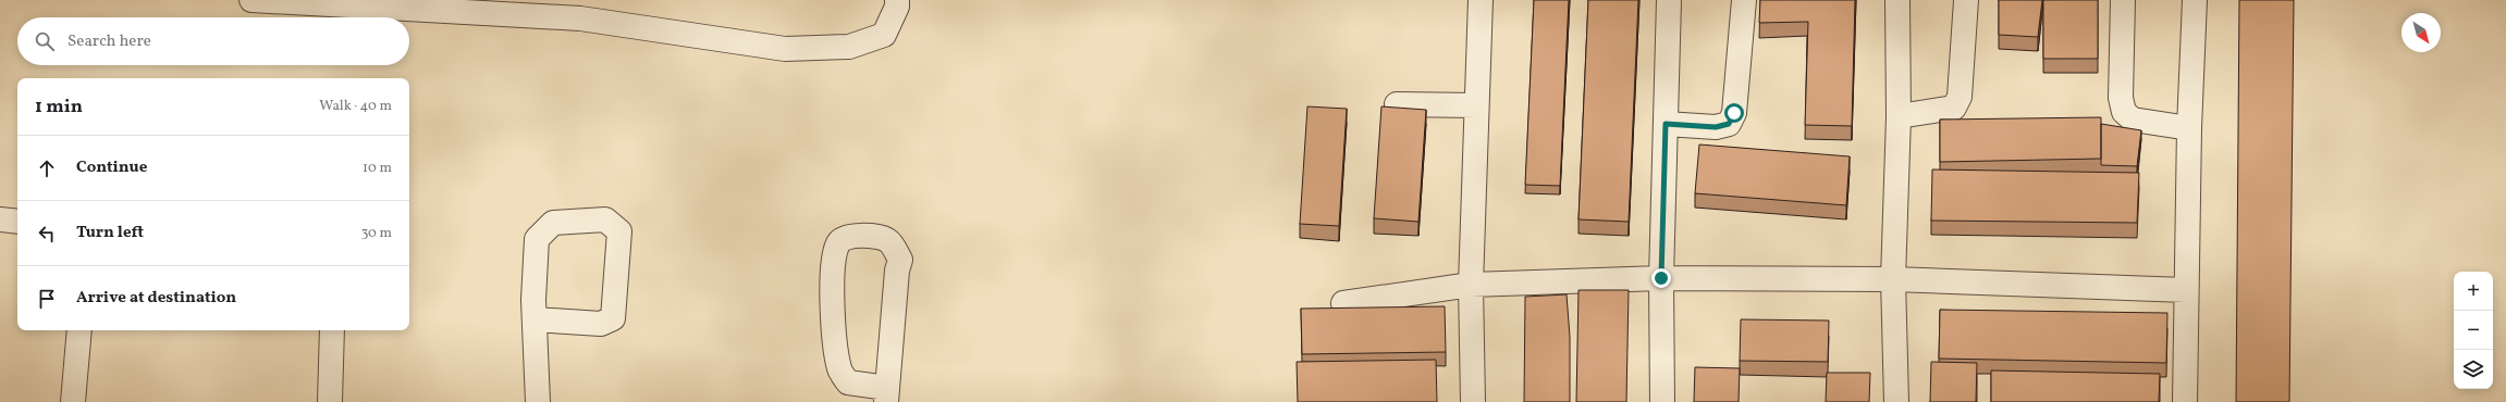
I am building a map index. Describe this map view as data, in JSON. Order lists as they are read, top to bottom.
{
  "north": "bottom right",
  "page": {
    "search": "Search here",
    "heading": ["1 min", "Walk · 40 m"],
    "list": [
      ["Continue", "10 m"],
      ["Turn left", "30 m"],
      "Arrive at destination"
    ],
    "map_buttons": ["+", "−"]
  }
}
